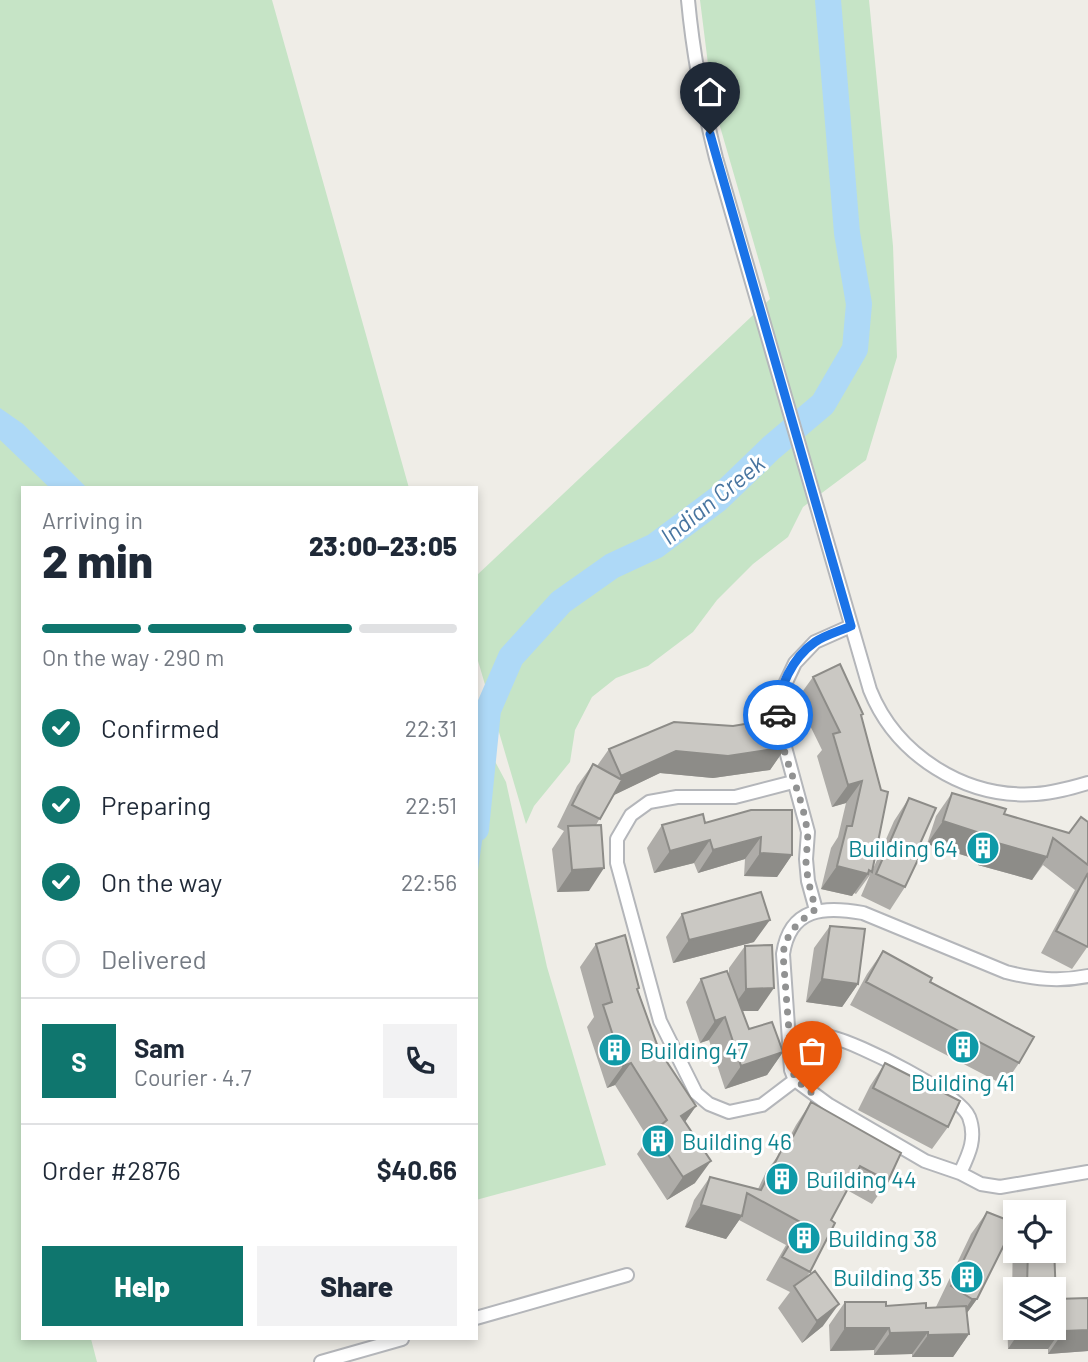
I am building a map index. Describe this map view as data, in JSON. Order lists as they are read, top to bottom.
{
  "water": ["Indian Creek"],
  "places": {
    "building": [
      "Building 64",
      "Building 41",
      "Building 47",
      "Building 46",
      "Building 44",
      "Building 38",
      "Building 35"
    ]
  },
  "page": {
    "heading": ["2 min", "Arriving in", "23:00–23:05"],
    "panel": [
      "Sam",
      "Courier · 4.7",
      "Order #2876",
      "$40.66"
    ],
    "bar": "On the way · 290 m",
    "list": [
      ["Confirmed", "22:31"],
      ["Preparing", "22:51"],
      ["On the way", "22:56"],
      "Delivered"
    ],
    "round": "S",
    "buttons": ["Help", "Share"]
  }
}
